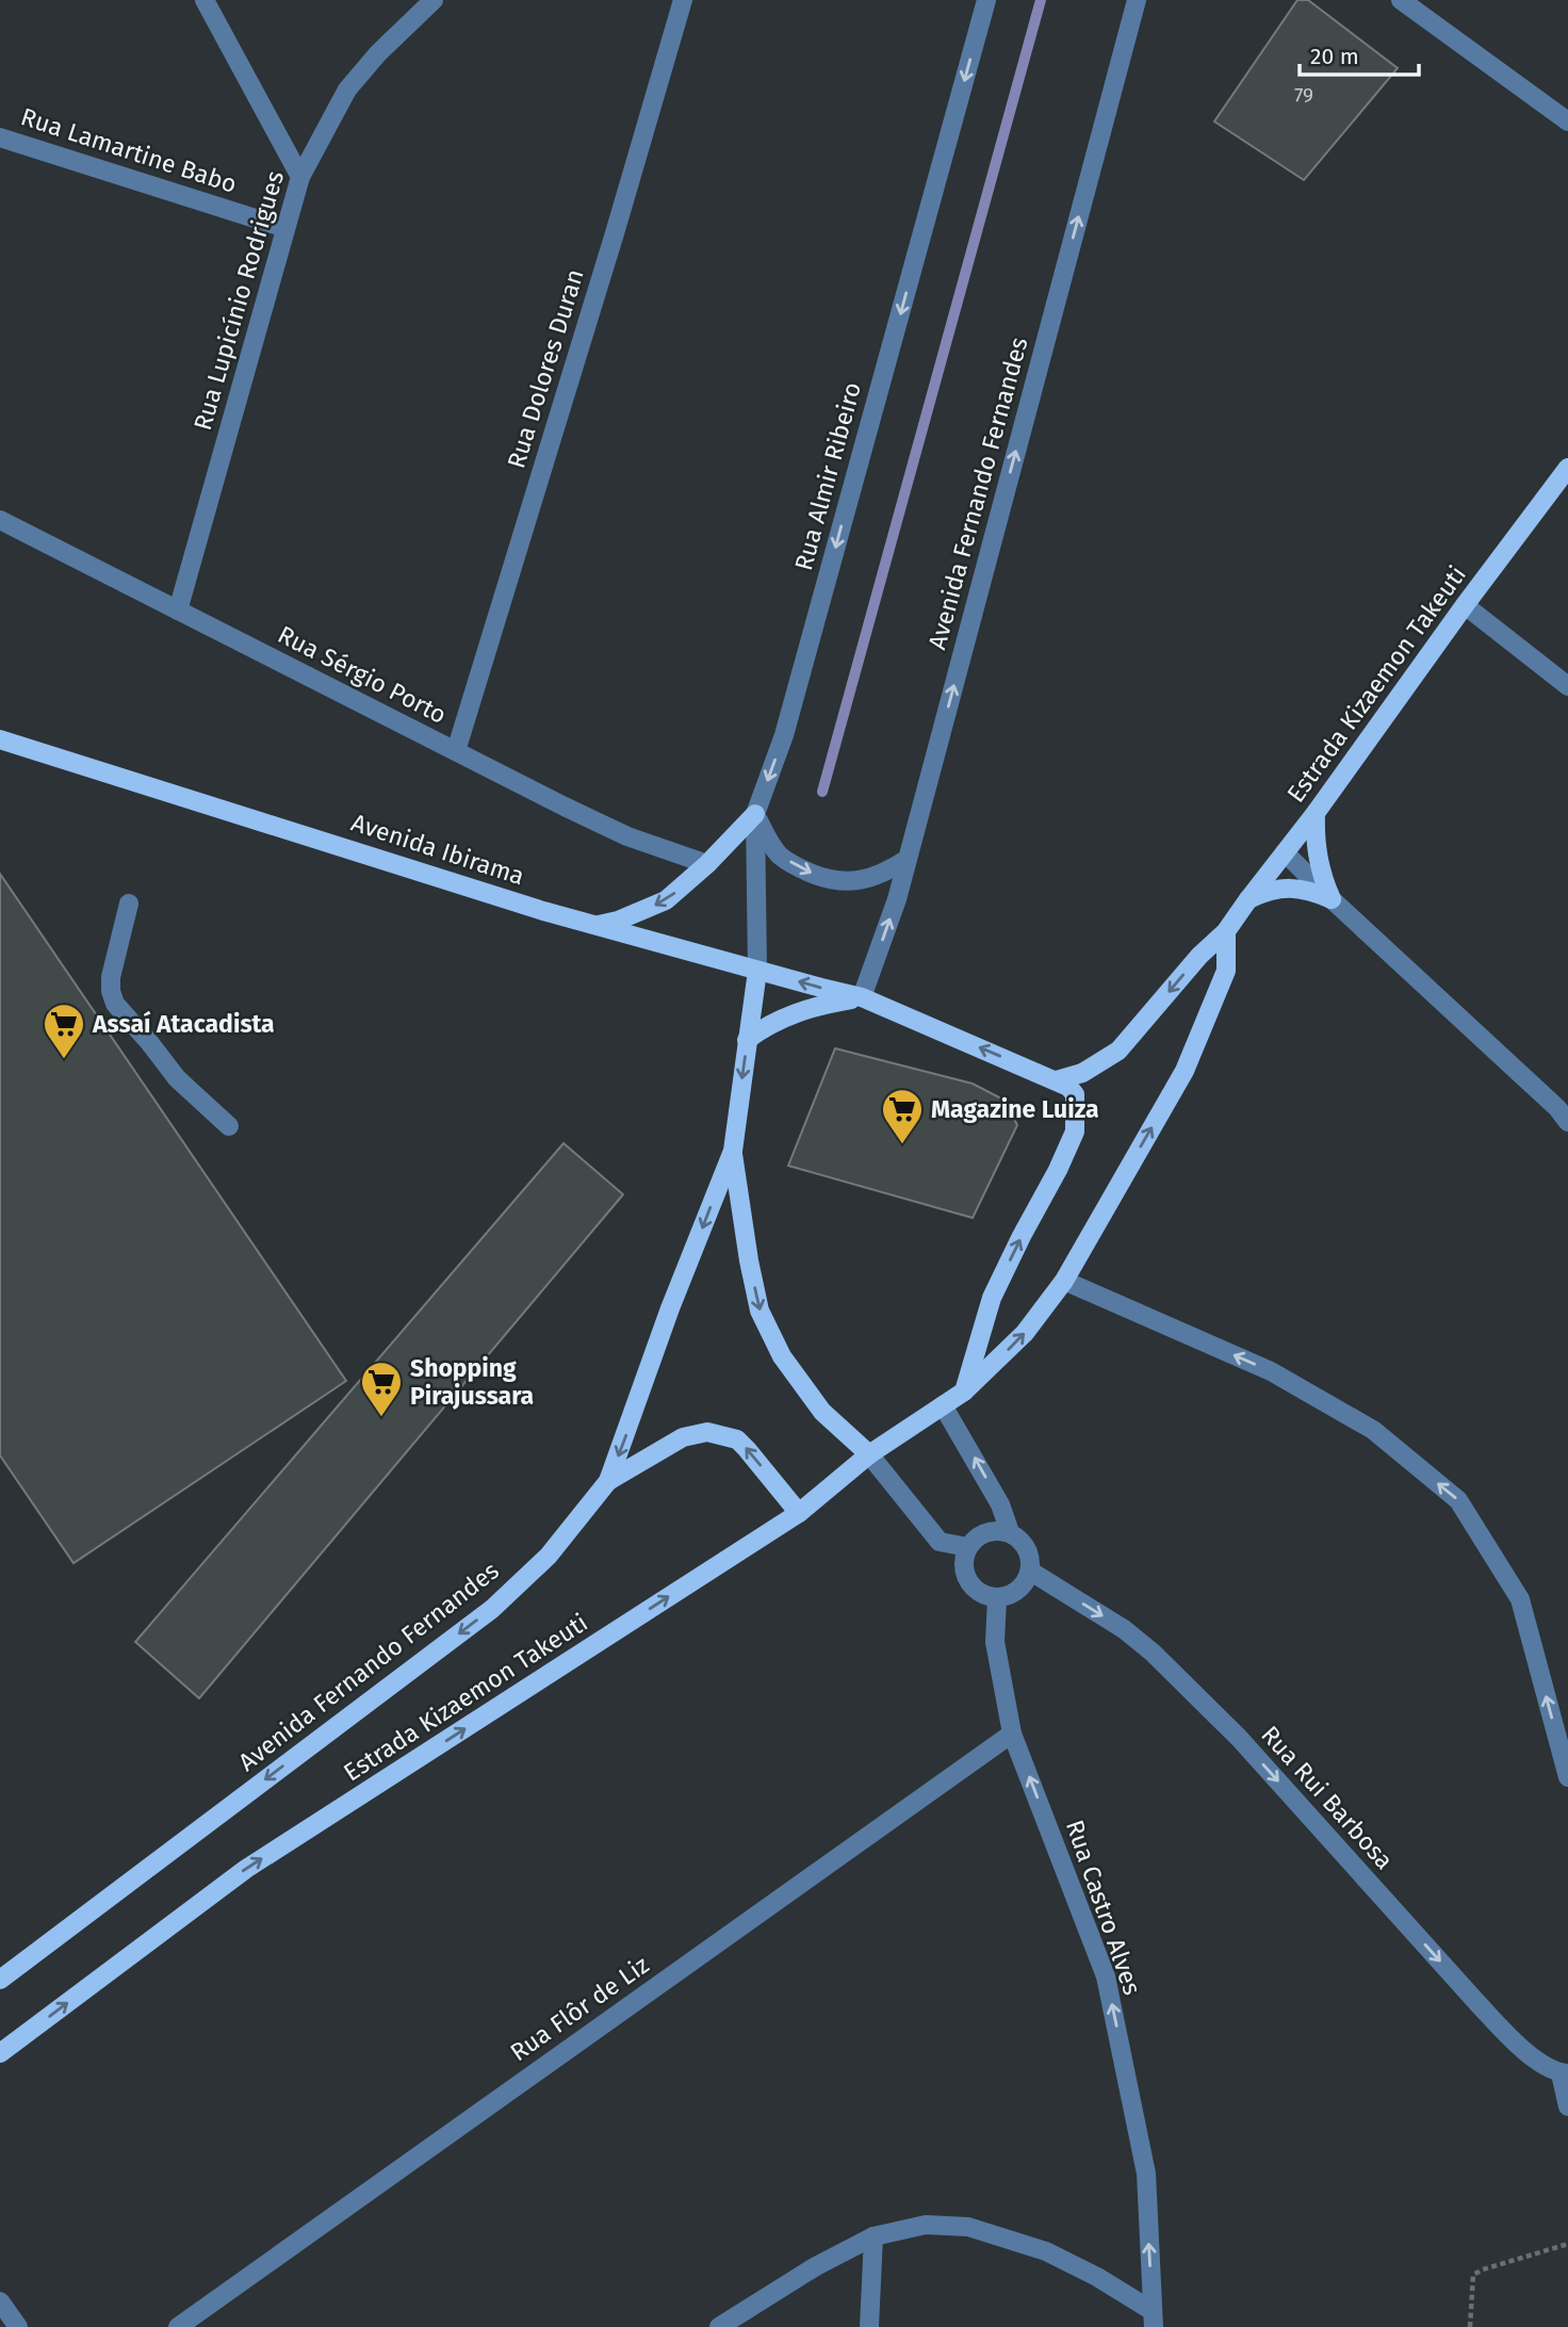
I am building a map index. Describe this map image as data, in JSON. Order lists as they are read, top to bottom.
{
  "streets": {
    "main road": ["Avenida Fernando Fernandes", "Estrada Kizaemon Takeuti", "Avenida Ibirama"],
    "street": [
      "Rua Lamartine Babo",
      "Rua Lupicínio Rodrigues",
      "Rua Dolores Duran",
      "Rua Almir Ribeiro",
      "Rua Sérgio Porto",
      "Rua Rui Barbosa",
      "Rua Castro Alves",
      "Rua Flôr de Liz"
    ]
  },
  "crossings": [
    ["Rua Lamartine Babo", "Rua Lupicínio Rodrigues"],
    ["Rua Lupicínio Rodrigues", "Rua Sérgio Porto"],
    ["Rua Dolores Duran", "Rua Sérgio Porto"],
    ["Rua Almir Ribeiro", "Avenida Fernando Fernandes"],
    ["Rua Almir Ribeiro", "Avenida Ibirama"],
    ["Avenida Fernando Fernandes", "Avenida Ibirama"],
    ["Estrada Kizaemon Takeuti", "Avenida Ibirama"],
    ["Rua Rui Barbosa", "Rua Castro Alves"],
    ["Rua Castro Alves", "Rua Flôr de Liz"]
  ],
  "one_way": ["Rua Almir Ribeiro", "Rua Rui Barbosa", "Rua Castro Alves"],
  "places": {
    "supermarket": ["Assaí Atacadista", "Magazine Luiza", "Shopping Pirajussara"]
  },
  "house_numbers": ["79"],
  "scale_bar": "20 m"
}
